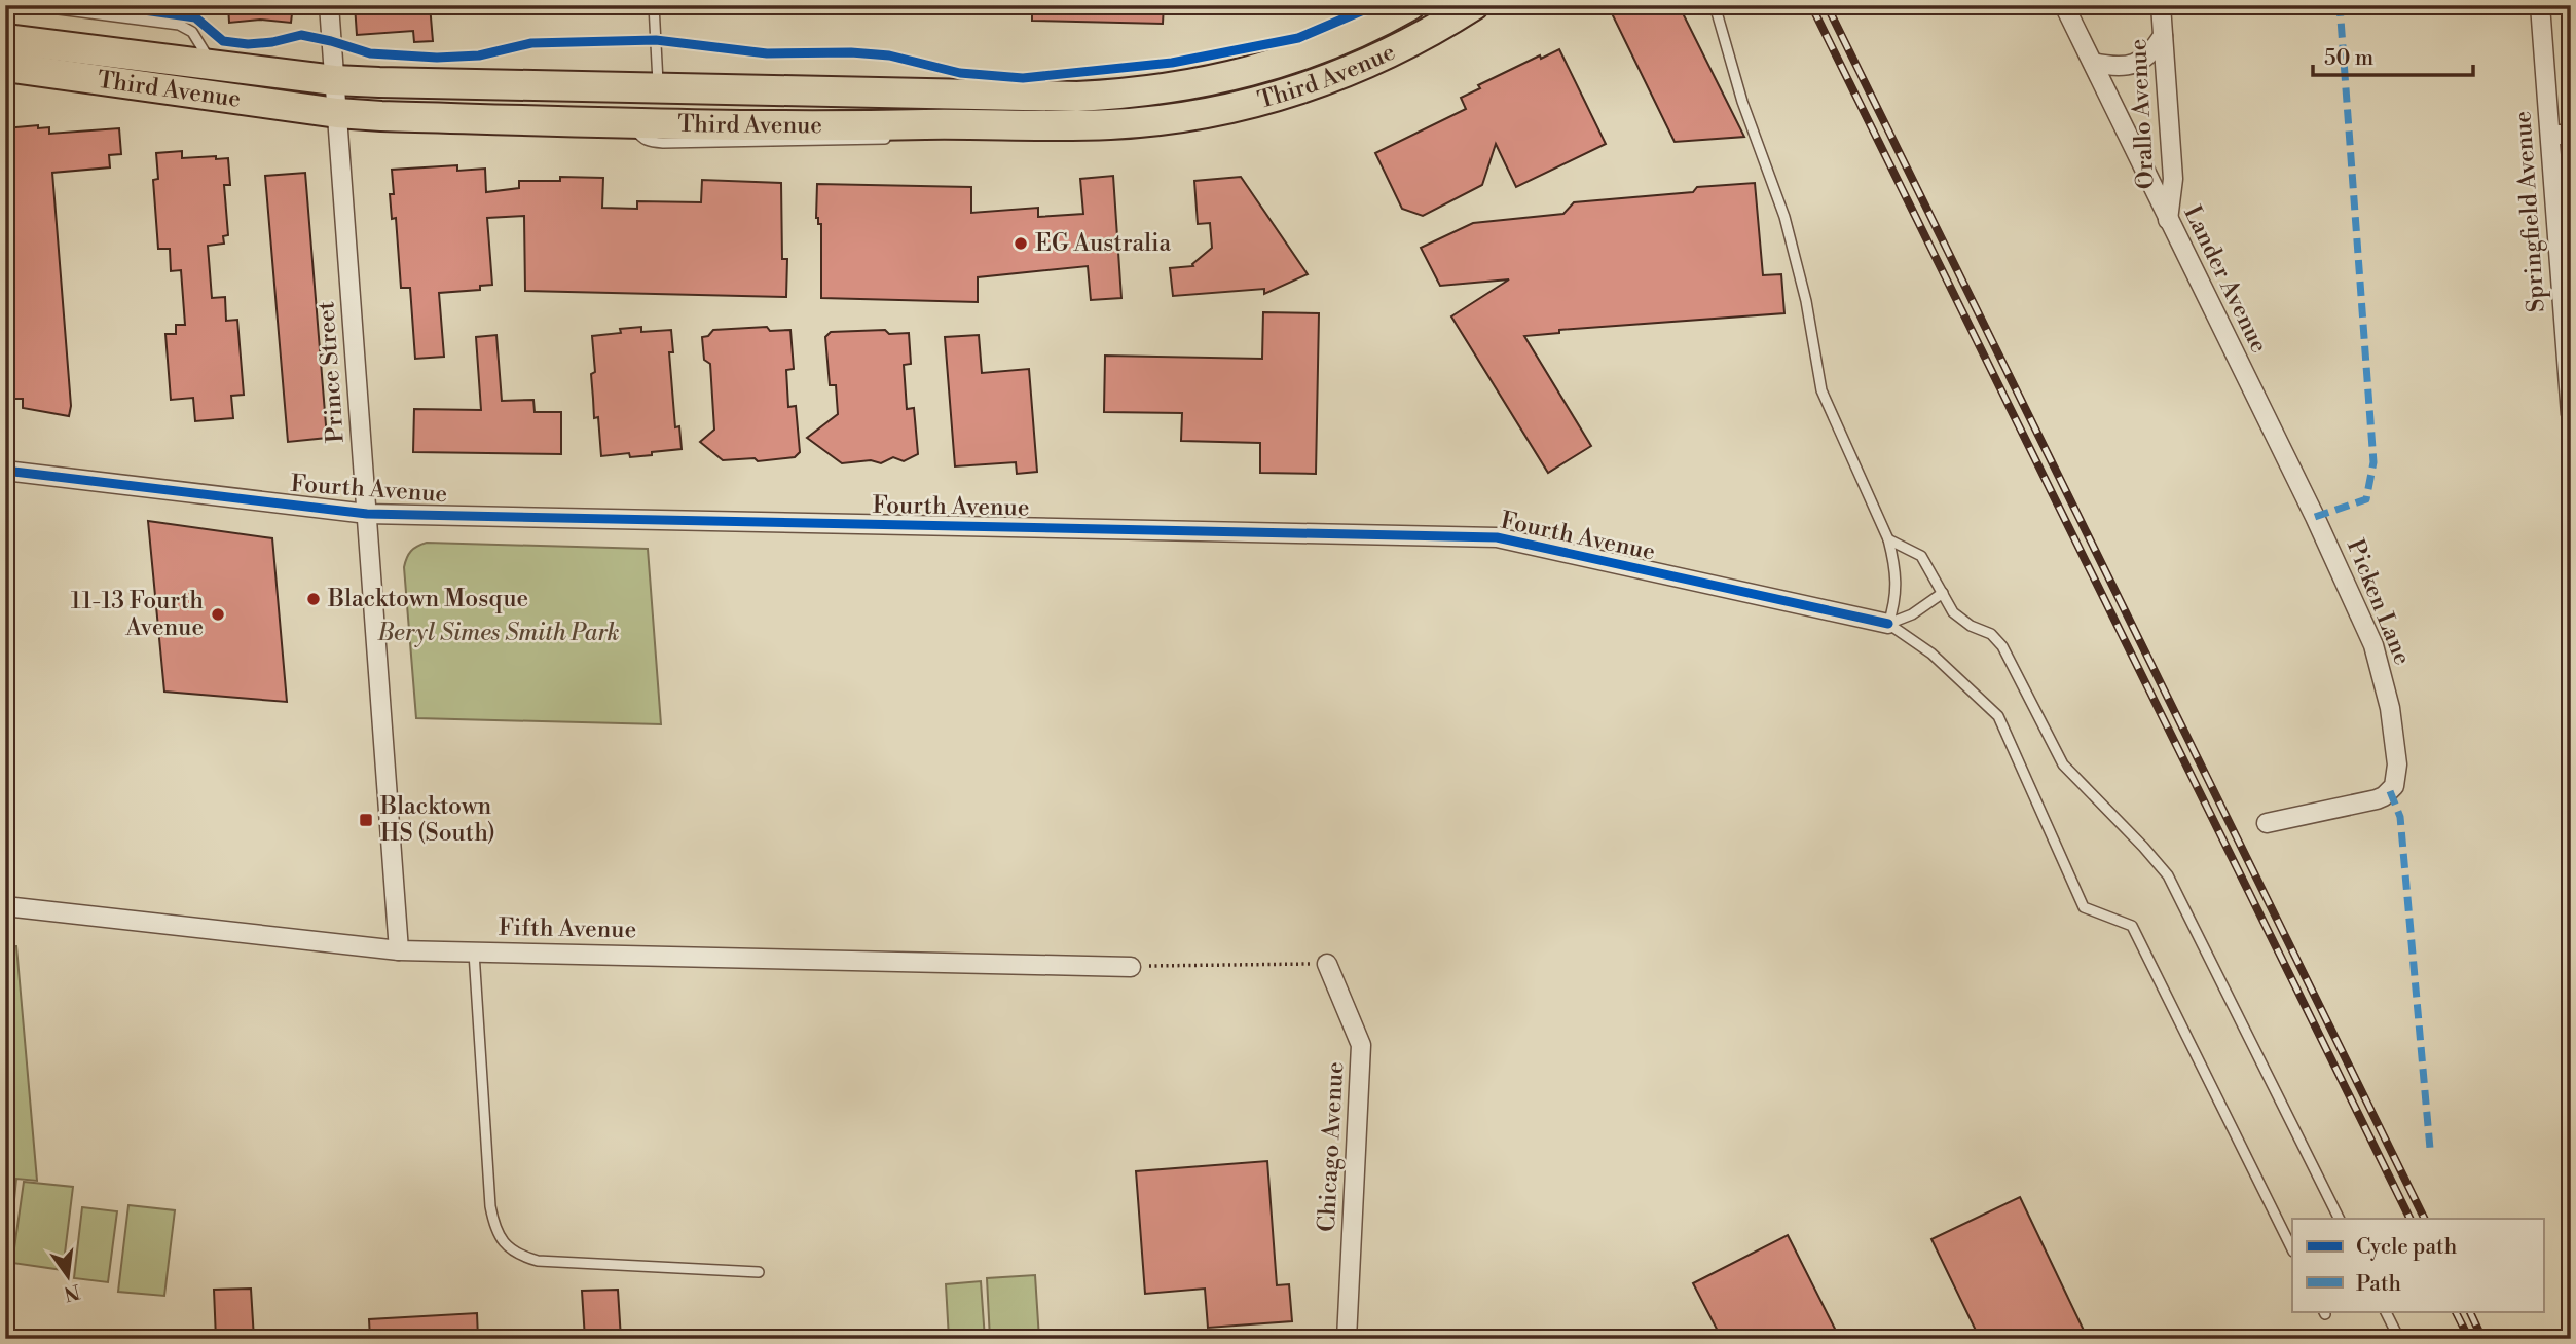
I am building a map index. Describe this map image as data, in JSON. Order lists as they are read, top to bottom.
{
  "streets": {
    "main road": ["Third Avenue"],
    "street": [
      "Orallo Avenue",
      "Springfield Avenue",
      "Lander Avenue",
      "Prince Street",
      "Fourth Avenue",
      "Picken Lane",
      "Fifth Avenue",
      "Chicago Avenue"
    ]
  },
  "crossings": [
    ["Third Avenue", "Prince Street"],
    ["Orallo Avenue", "Lander Avenue"],
    ["Lander Avenue", "Picken Lane"],
    ["Prince Street", "Fourth Avenue"],
    ["Prince Street", "Fifth Avenue"]
  ],
  "parks": ["Beryl Simes Smith Park"],
  "places": {
    "other": ["EG Australia", "Blacktown Mosque", "11-13 Fourth Avenue"],
    "transit": ["Blacktown HS (South)"]
  },
  "legend": ["Cycle path", "Path"],
  "scale_bar": "50 m",
  "north": "bottom"
}
